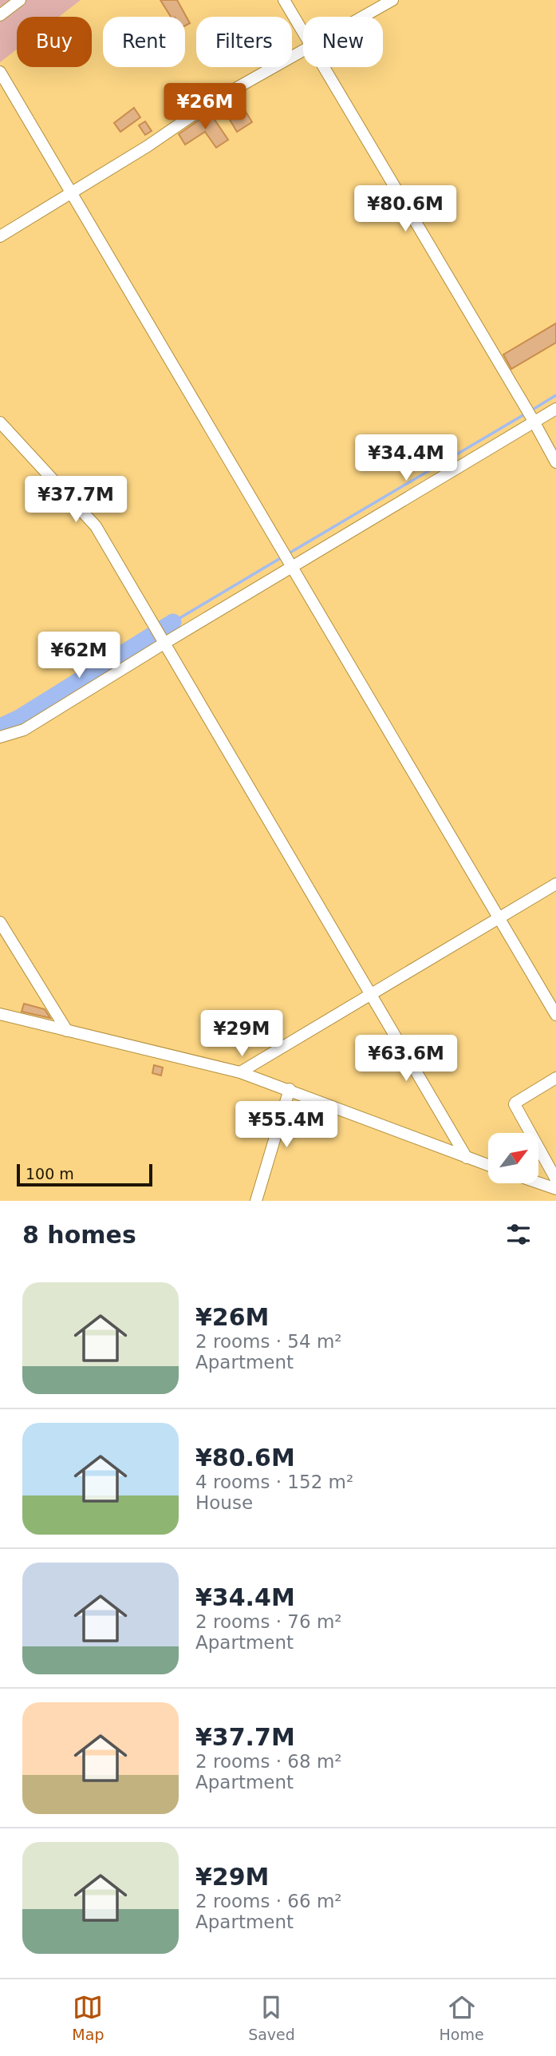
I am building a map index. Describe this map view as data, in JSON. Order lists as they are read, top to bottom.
{
  "scale_bar": "100 m",
  "north": "top right",
  "page": {
    "chip": [
      "Buy",
      "Rent",
      "Filters",
      "New"
    ],
    "price": [
      "¥26M",
      "¥80.6M",
      "¥34.4M",
      "¥37.7M",
      "¥62M",
      "¥29M",
      "¥63.6M",
      "¥55.4M"
    ],
    "scale": "100 m",
    "heading": "8 homes",
    "list": [
      {
        "name": "¥26M",
        "note": "2 rooms · 54 m² · Apartment"
      },
      {
        "name": "¥80.6M",
        "note": "4 rooms · 152 m² · House"
      },
      {
        "name": "¥34.4M",
        "note": "2 rooms · 76 m² · Apartment"
      },
      {
        "name": "¥37.7M",
        "note": "2 rooms · 68 m² · Apartment"
      },
      {
        "name": "¥29M",
        "note": "2 rooms · 66 m² · Apartment"
      }
    ],
    "tabs": ["Map", "Saved", "Home"]
  }
}
